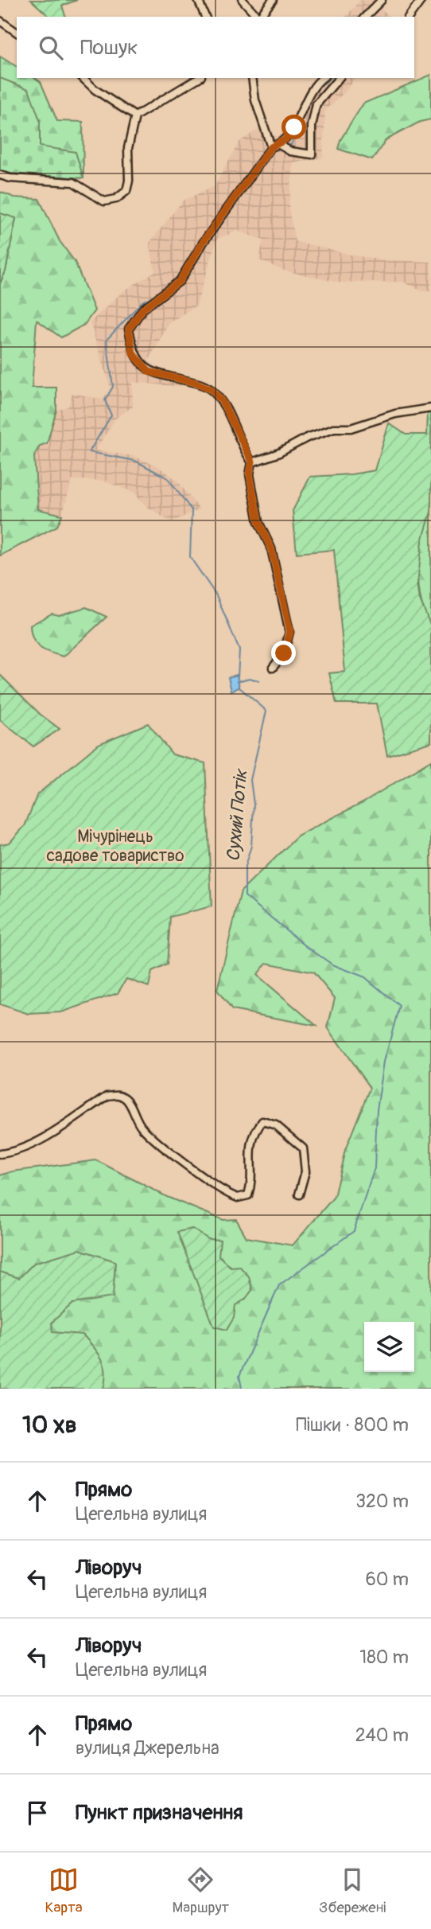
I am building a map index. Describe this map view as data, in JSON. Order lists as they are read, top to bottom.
{
  "water": ["Сухий Потік"],
  "parks": ["Мічурінець садове товариство"],
  "page": {
    "search": "Пошук",
    "heading": ["10 хв", "Пішки · 800 m"],
    "list": [
      ["Прямо", "Цегельна вулиця", "320 m"],
      ["Ліворуч", "Цегельна вулиця", "60 m"],
      ["Ліворуч", "Цегельна вулиця", "180 m"],
      ["Прямо", "вулиця Джерельна", "240 m"],
      "Пункт призначення"
    ],
    "nav": ["Карта", "Маршрут", "Збережені"]
  }
}
